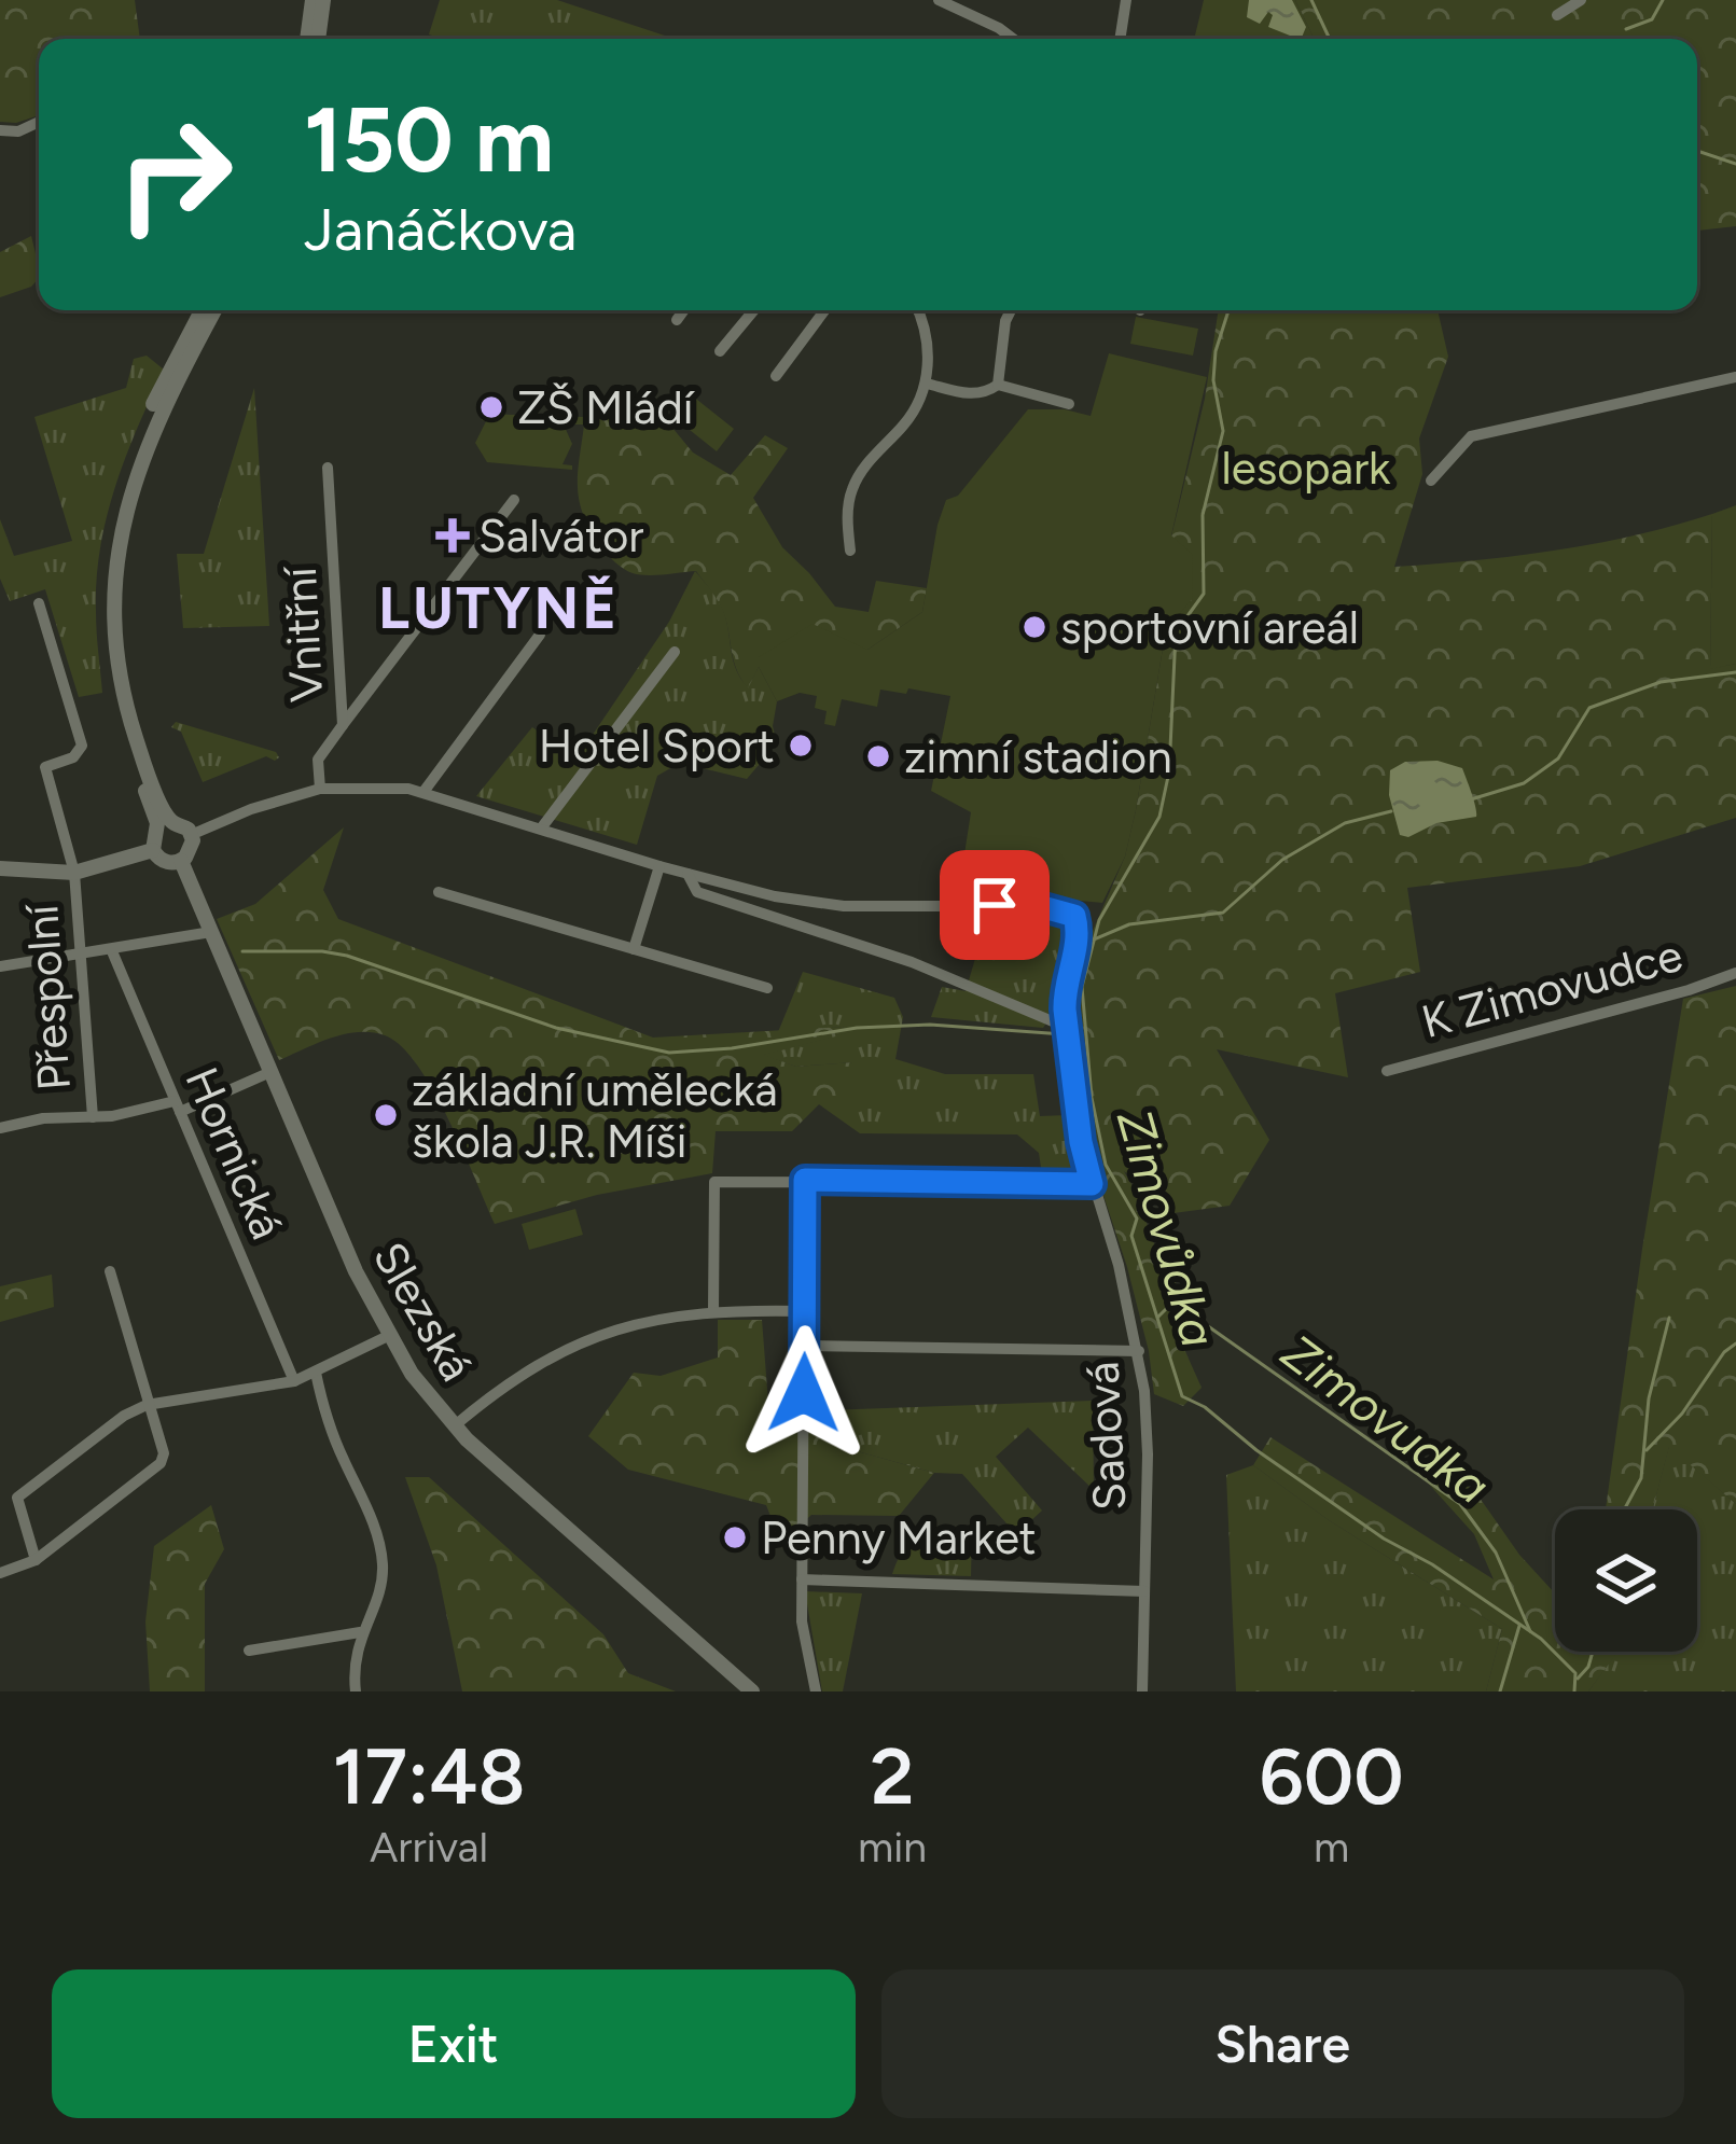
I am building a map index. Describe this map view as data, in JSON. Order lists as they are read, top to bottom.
{
  "streets": {
    "street": [
      "Vnitřní",
      "K Zimovudce",
      "Přespolní",
      "Hornická",
      "Slezská",
      "Sadová"
    ]
  },
  "crossings": [
    ["Přespolní", "Hornická"],
    ["Přespolní", "Slezská"]
  ],
  "districts": ["LUTYNĚ"],
  "water": ["Zimovůdka", "Zimovudka"],
  "parks": ["lesopark"],
  "places": {
    "other": [
      "ZŠ Mládí",
      "sportovní areál",
      "Hotel Sport",
      "zimní stadion",
      "základní umělecká škola J.R. Míši",
      "Penny Market"
    ],
    "health": ["Salvátor"]
  },
  "page": {
    "turn": ["150 m", "Janáčkova"],
    "eta": [
      "17:48",
      "Arrival",
      "2",
      "min",
      "600",
      "m"
    ],
    "buttons": ["Exit", "Share"]
  }
}
